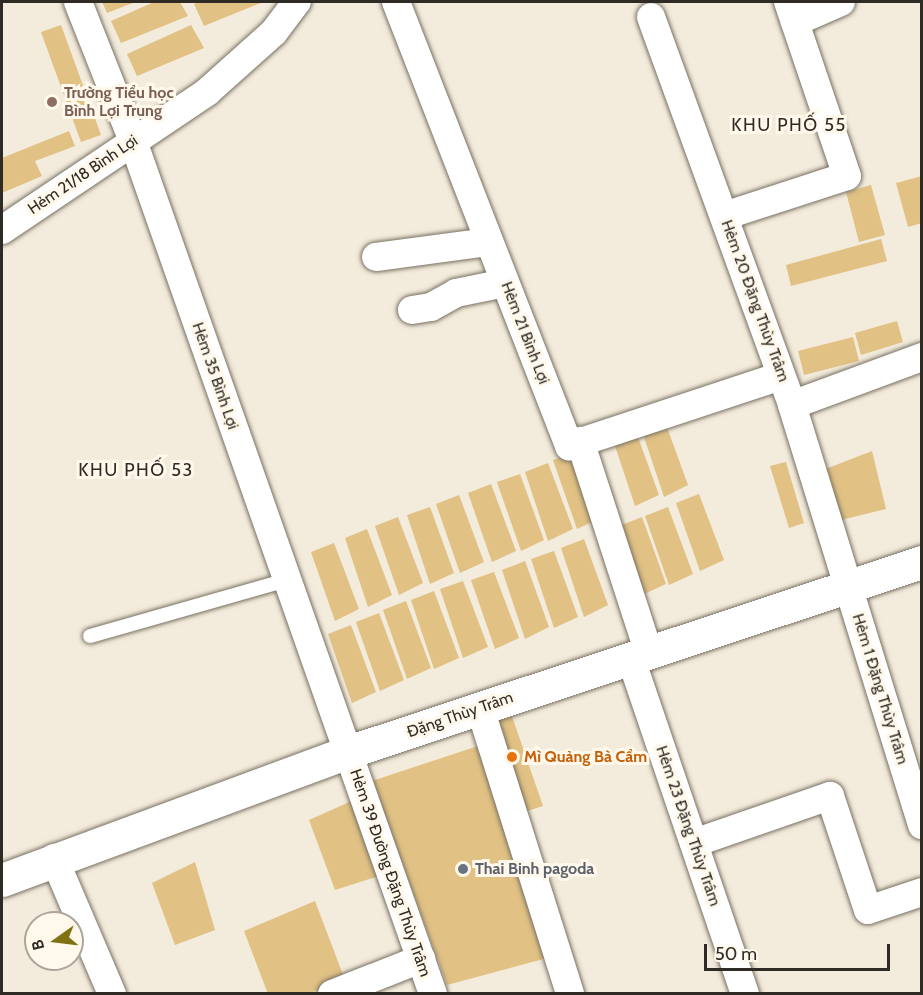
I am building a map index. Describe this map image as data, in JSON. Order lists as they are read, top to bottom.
{
  "streets": {
    "main road": ["Đặng Thùy Trâm"],
    "street": [
      "Hẻm 21/18 Bình Lợi",
      "Hẻm 20 Đặng Thùy Trâm",
      "Hẻm 21 Bình Lợi",
      "Hẻm 35 Bình Lợi",
      "Hẻm 1 Đặng Thùy Trâm",
      "Hẻm 23 Đặng Thùy Trâm",
      "Hẻm 39 Đường Đặng Thùy Trâm"
    ]
  },
  "crossings": [
    ["Hẻm 21/18 Bình Lợi", "Hẻm 35 Bình Lợi"],
    ["Hẻm 20 Đặng Thùy Trâm", "Hẻm 1 Đặng Thùy Trâm"],
    ["Hẻm 20 Đặng Thùy Trâm", "Đặng Thùy Trâm"],
    ["Hẻm 35 Bình Lợi", "Đặng Thùy Trâm"],
    ["Hẻm 35 Bình Lợi", "Hẻm 39 Đường Đặng Thùy Trâm"],
    ["Hẻm 1 Đặng Thùy Trâm", "Đặng Thùy Trâm"],
    ["Đặng Thùy Trâm", "Hẻm 23 Đặng Thùy Trâm"],
    ["Đặng Thùy Trâm", "Hẻm 39 Đường Đặng Thùy Trâm"]
  ],
  "districts": ["KHU PHỐ 55", "KHU PHỐ 53"],
  "places": ["Trường Tiểu học Bình Lợi Trung", "Mì Quảng Bà Cẩm", "Thai Binh pagoda"],
  "scale_bar": "50 m",
  "north": "left"
}
